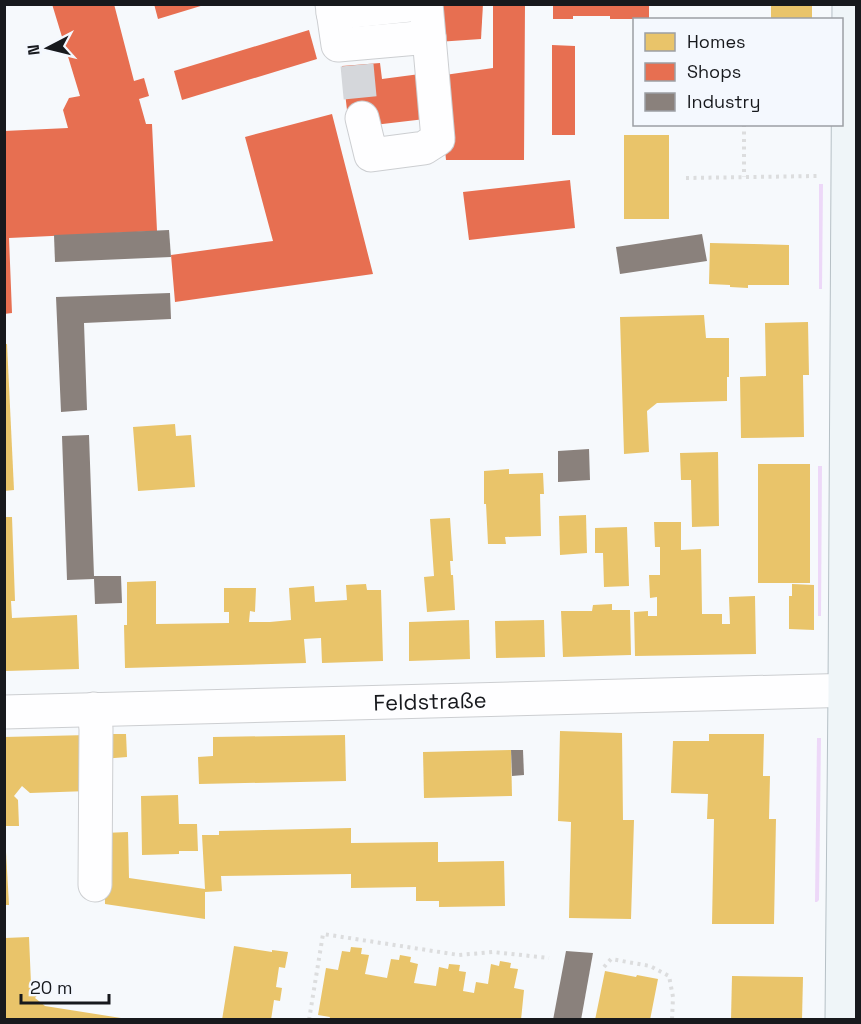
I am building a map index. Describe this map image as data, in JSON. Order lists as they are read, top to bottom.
{
  "streets": {
    "street": ["Feldstraße"]
  },
  "legend": ["Homes", "Shops", "Industry"],
  "scale_bar": "20 m",
  "north": "left"
}
